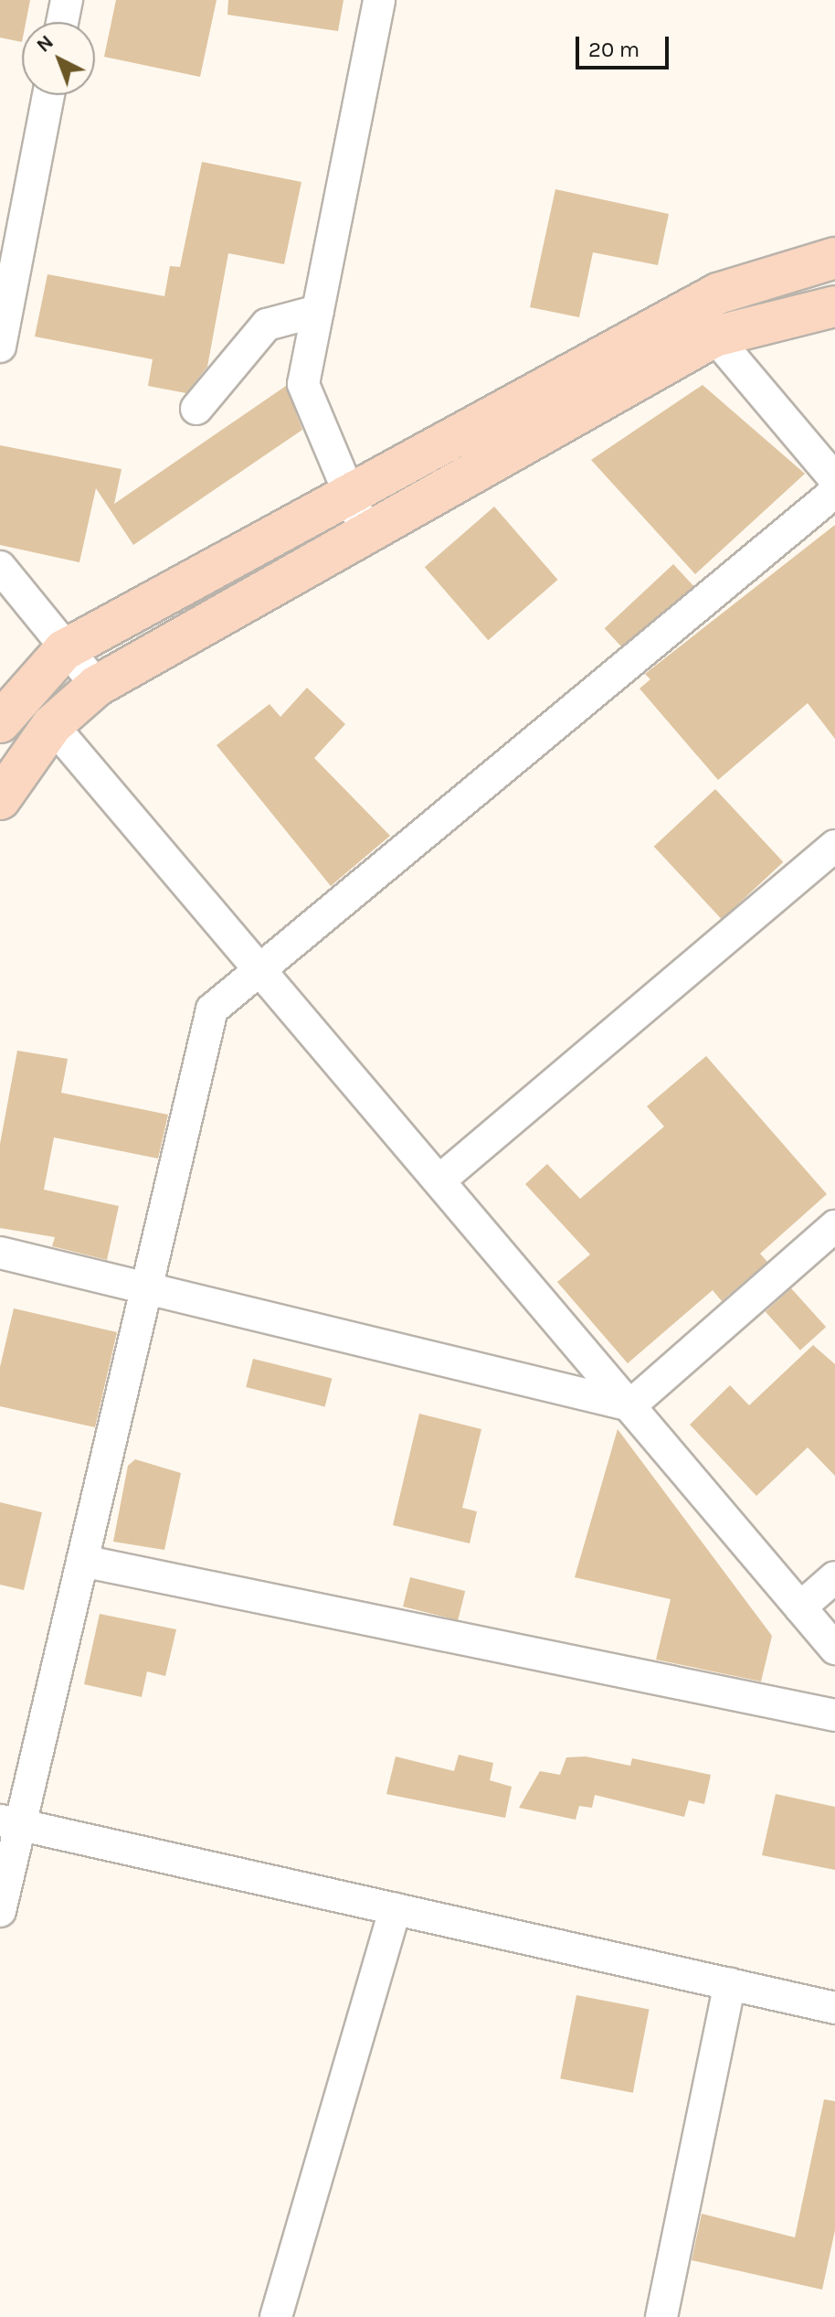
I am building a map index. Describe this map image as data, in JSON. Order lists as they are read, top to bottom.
{
  "scale_bar": "20 m",
  "north": "top left"
}
